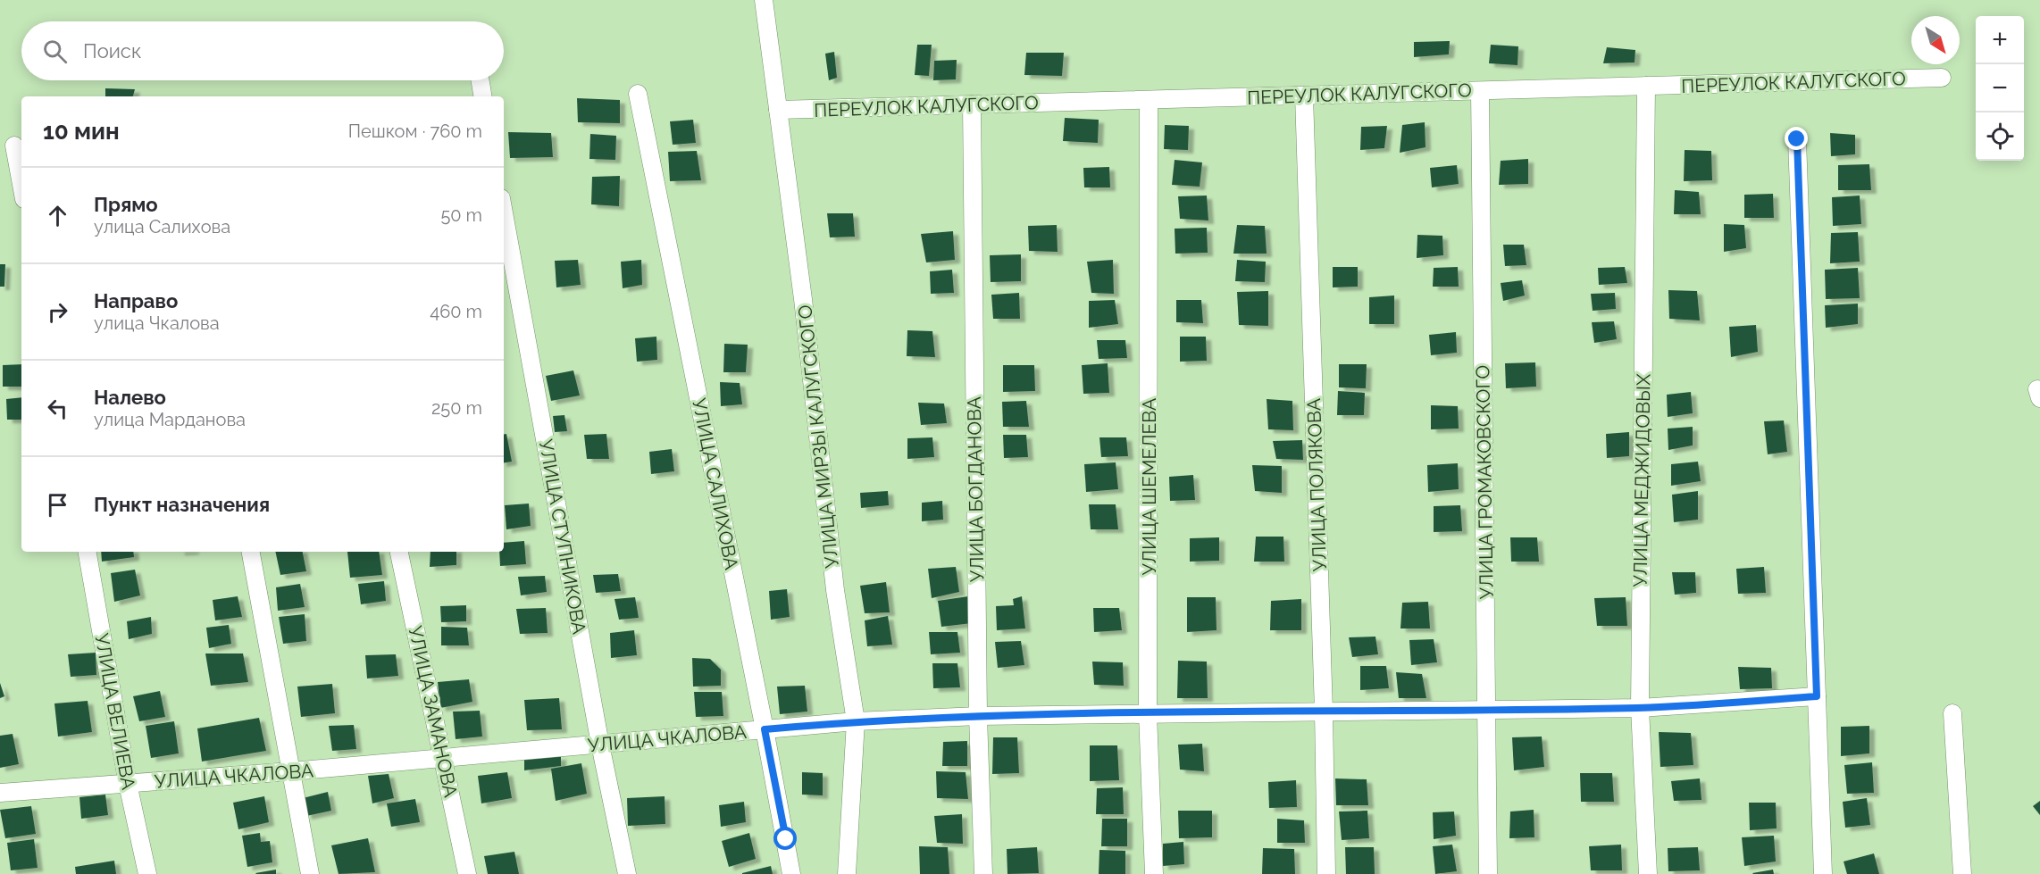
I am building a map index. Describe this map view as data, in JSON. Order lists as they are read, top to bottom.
{
  "streets": {
    "street": [
      "ПЕРЕУЛОК КАЛУГСКОГО",
      "УЛИЦА МИРЗЫ КАЛУГСКОГО",
      "УЛИЦА МЕДЖИДОВЫХ",
      "УЛИЦА ГРОМАКОВСКОГО",
      "УЛИЦА САЛИХОВА",
      "УЛИЦА ПОЛЯКОВА",
      "УЛИЦА ШЕМЕЛЕВА",
      "УЛИЦА БОГДАНОВА",
      "УЛИЦА СТУПНИКОВА",
      "УЛИЦА ВЕЛИЕВА",
      "УЛИЦА ЗАМАНОВА",
      "УЛИЦА ЧКАЛОВА"
    ]
  },
  "crossings": [
    ["ПЕРЕУЛОК КАЛУГСКОГО", "УЛИЦА МИРЗЫ КАЛУГСКОГО"],
    ["ПЕРЕУЛОК КАЛУГСКОГО", "УЛИЦА МЕДЖИДОВЫХ"],
    ["ПЕРЕУЛОК КАЛУГСКОГО", "УЛИЦА ГРОМАКОВСКОГО"],
    ["ПЕРЕУЛОК КАЛУГСКОГО", "УЛИЦА ПОЛЯКОВА"],
    ["ПЕРЕУЛОК КАЛУГСКОГО", "УЛИЦА ШЕМЕЛЕВА"],
    ["ПЕРЕУЛОК КАЛУГСКОГО", "УЛИЦА БОГДАНОВА"],
    ["УЛИЦА МИРЗЫ КАЛУГСКОГО", "УЛИЦА ЧКАЛОВА"],
    ["УЛИЦА МЕДЖИДОВЫХ", "УЛИЦА ЧКАЛОВА"],
    ["УЛИЦА ГРОМАКОВСКОГО", "УЛИЦА ЧКАЛОВА"],
    ["УЛИЦА САЛИХОВА", "УЛИЦА ЧКАЛОВА"],
    ["УЛИЦА ПОЛЯКОВА", "УЛИЦА ЧКАЛОВА"],
    ["УЛИЦА ШЕМЕЛЕВА", "УЛИЦА ЧКАЛОВА"],
    ["УЛИЦА БОГДАНОВА", "УЛИЦА ЧКАЛОВА"],
    ["УЛИЦА СТУПНИКОВА", "УЛИЦА ЧКАЛОВА"],
    ["УЛИЦА ВЕЛИЕВА", "УЛИЦА ЧКАЛОВА"],
    ["УЛИЦА ЗАМАНОВА", "УЛИЦА ЧКАЛОВА"]
  ],
  "north": "bottom right",
  "page": {
    "map_buttons": ["+", "−"],
    "search": "Поиск",
    "heading": ["10 мин", "Пешком · 760 m"],
    "list": [
      ["Прямо", "улица Салихова", "50 m"],
      ["Направо", "улица Чкалова", "460 m"],
      ["Налево", "улица Марданова", "250 m"],
      "Пункт назначения"
    ]
  }
}
